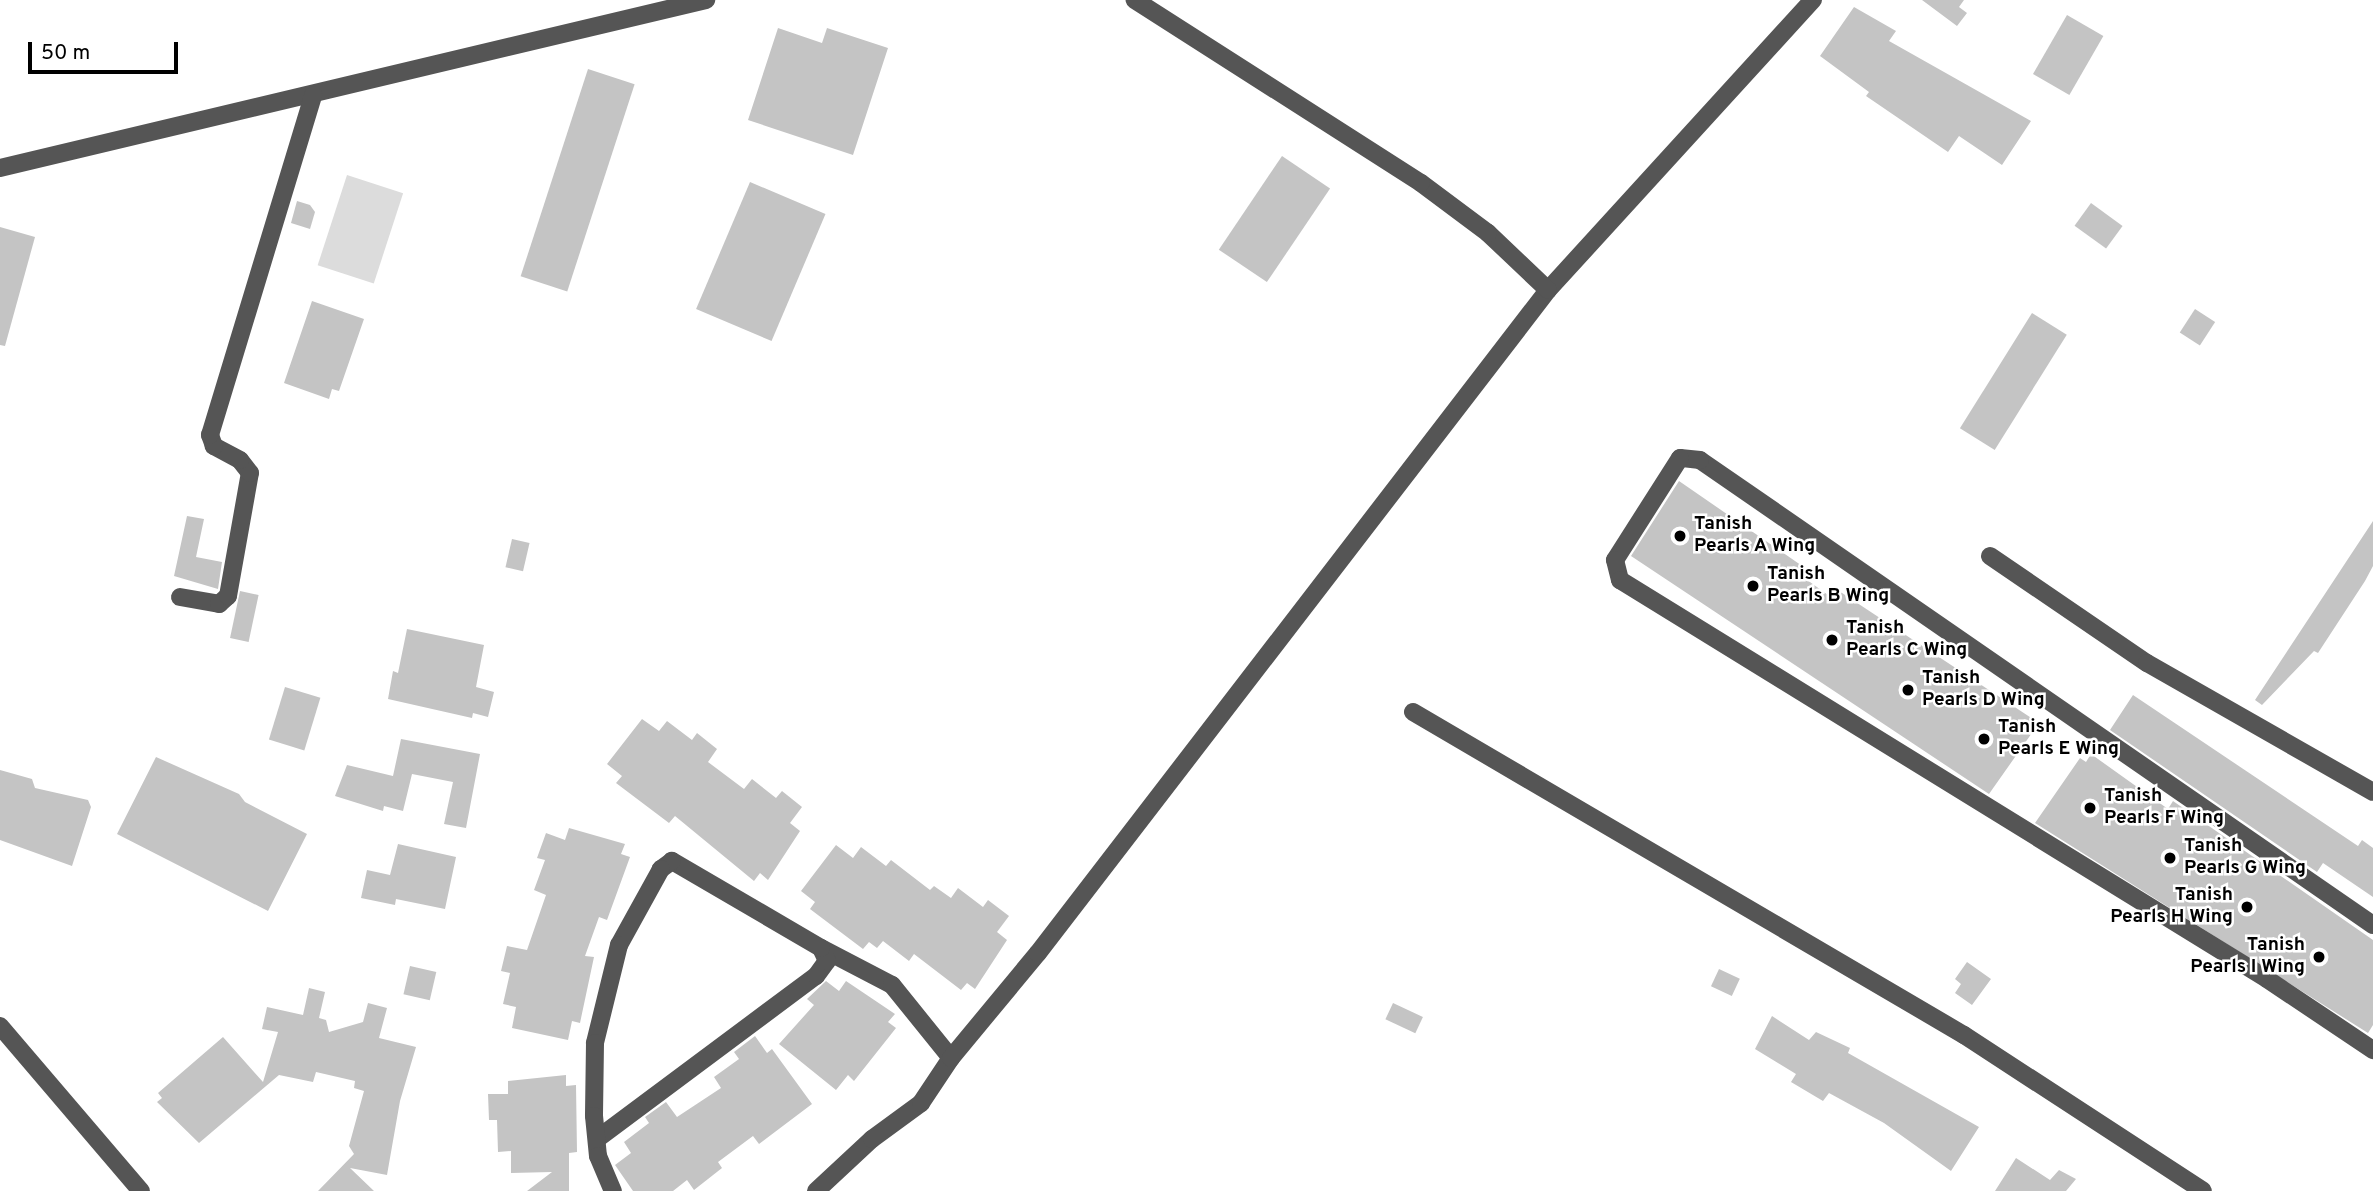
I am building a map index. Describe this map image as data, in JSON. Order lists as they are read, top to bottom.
{
  "places": [
    "Tanish Pearls A Wing",
    "Tanish Pearls B Wing",
    "Tanish Pearls C Wing",
    "Tanish Pearls D Wing",
    "Tanish Pearls E Wing",
    "Tanish Pearls F Wing",
    "Tanish Pearls G Wing",
    "Tanish Pearls H Wing",
    "Tanish Pearls I Wing"
  ],
  "scale_bar": "50 m"
}
